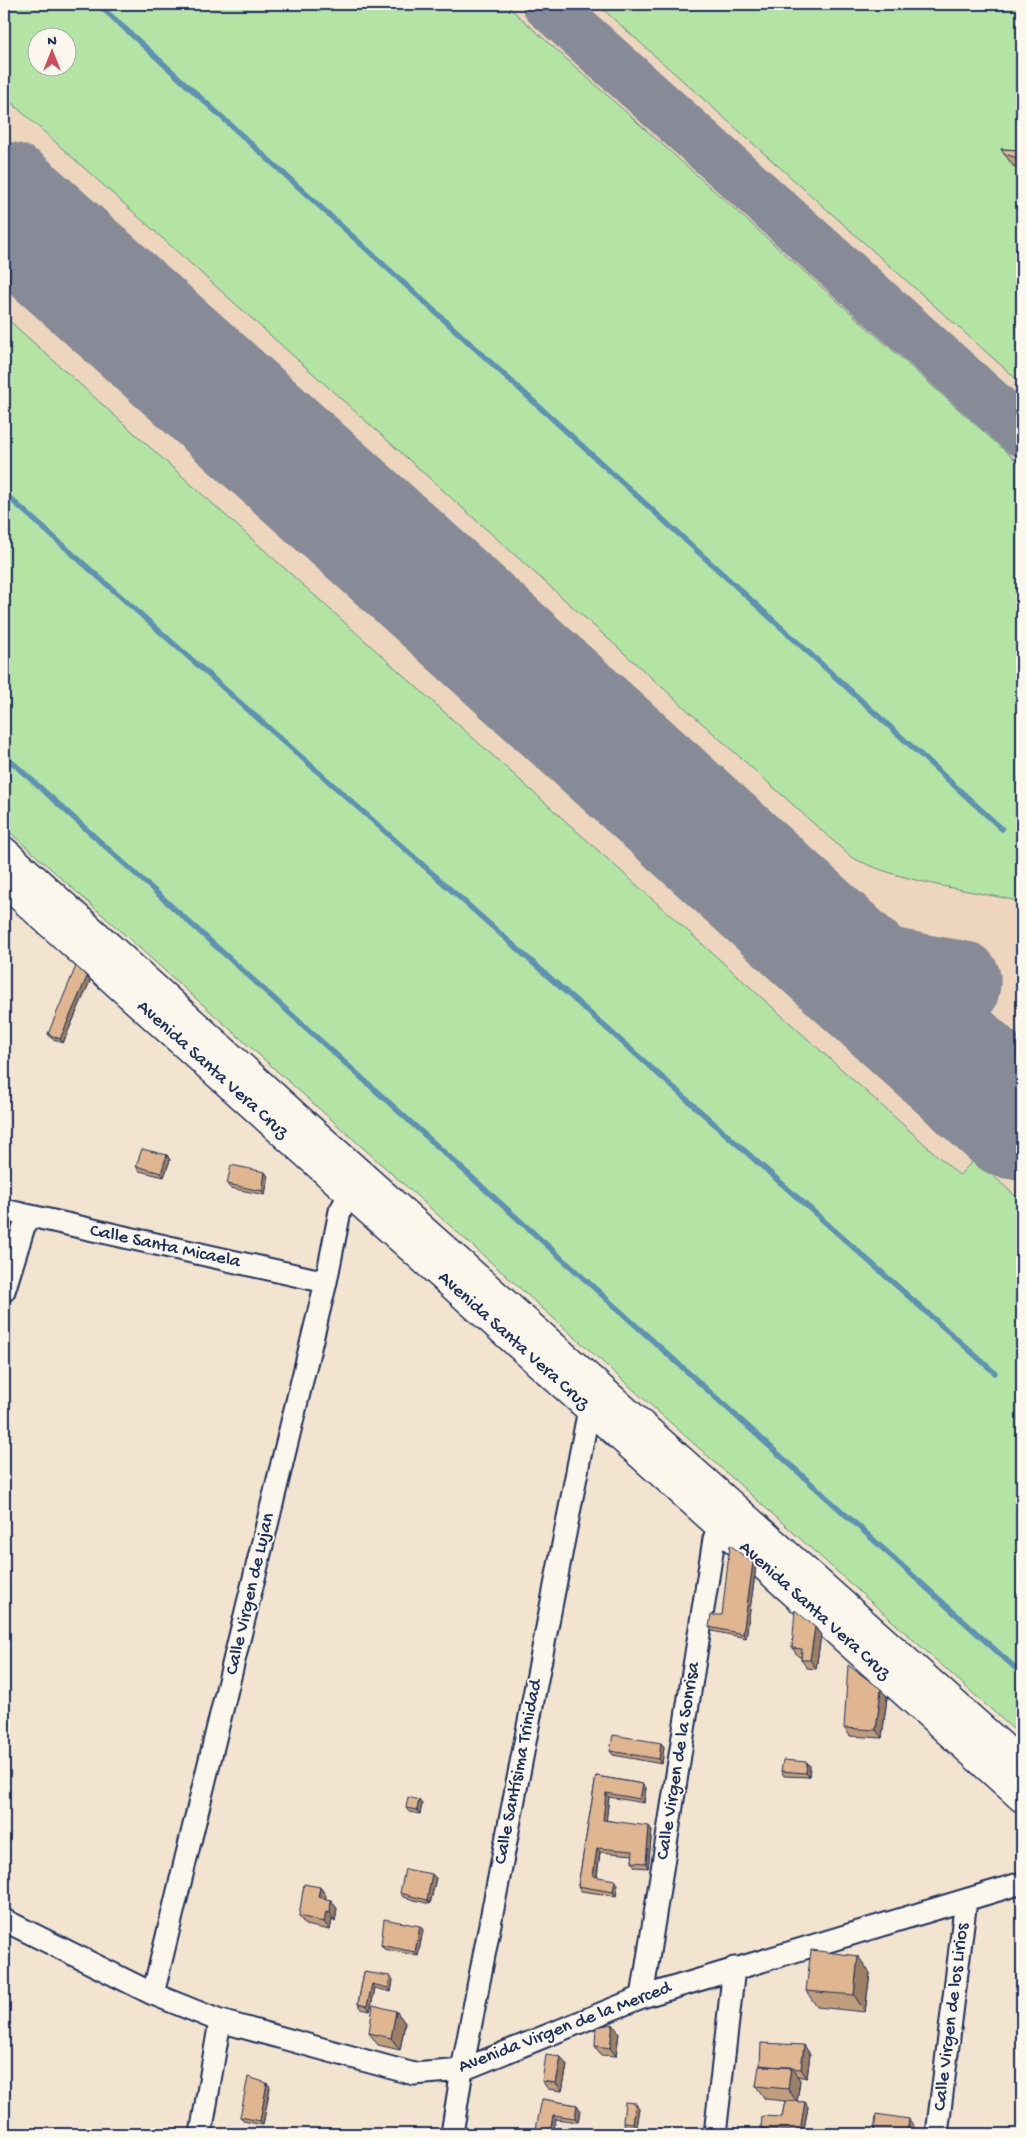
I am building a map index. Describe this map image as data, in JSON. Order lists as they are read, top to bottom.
{
  "streets": {
    "main road": ["Avenida Santa Vera Cruz"],
    "street": [
      "Calle Santa Micaela",
      "Calle Virgen de Lujan",
      "Calle Virgen de la Sonrisa",
      "Calle Santísima Trinidad",
      "Calle Virgen de los Lirios",
      "Avenida Virgen de la Merced"
    ]
  },
  "crossings": [
    ["Avenida Santa Vera Cruz", "Calle Virgen de Lujan"],
    ["Avenida Santa Vera Cruz", "Calle Virgen de la Sonrisa"],
    ["Avenida Santa Vera Cruz", "Calle Santísima Trinidad"],
    ["Calle Santa Micaela", "Calle Virgen de Lujan"],
    ["Calle Virgen de Lujan", "Avenida Virgen de la Merced"],
    ["Calle Virgen de la Sonrisa", "Avenida Virgen de la Merced"],
    ["Calle Santísima Trinidad", "Avenida Virgen de la Merced"],
    ["Calle Virgen de los Lirios", "Avenida Virgen de la Merced"]
  ],
  "north": "top"
}
